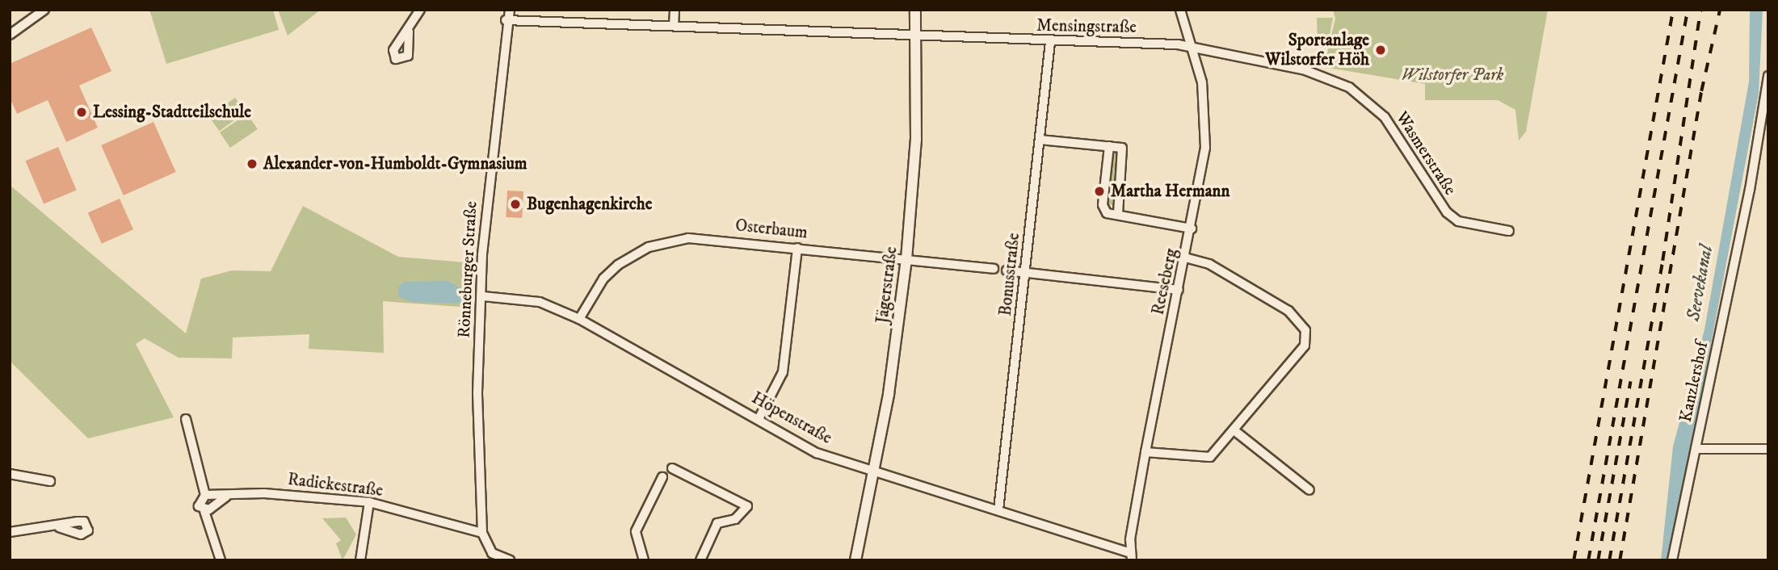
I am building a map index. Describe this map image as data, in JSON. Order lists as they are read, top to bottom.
{
  "streets": {
    "street": [
      "Mensingstraße",
      "Wasmerstraße",
      "Osterbaum",
      "Rönneburger Straße",
      "Bonusstraße",
      "Reeseberg",
      "Jägerstraße",
      "Kanzlershof",
      "Höpenstraße",
      "Radickestraße"
    ]
  },
  "crossings": [
    ["Mensingstraße", "Wasmerstraße"],
    ["Mensingstraße", "Rönneburger Straße"],
    ["Mensingstraße", "Bonusstraße"],
    ["Mensingstraße", "Reeseberg"],
    ["Mensingstraße", "Jägerstraße"],
    ["Wasmerstraße", "Reeseberg"],
    ["Osterbaum", "Jägerstraße"],
    ["Osterbaum", "Höpenstraße"],
    ["Rönneburger Straße", "Höpenstraße"],
    ["Rönneburger Straße", "Radickestraße"],
    ["Bonusstraße", "Höpenstraße"],
    ["Reeseberg", "Höpenstraße"],
    ["Jägerstraße", "Höpenstraße"]
  ],
  "water": ["Seevekanal"],
  "parks": ["Wilstorfer Park"],
  "places": [
    "Sportanlage Wilstorfer Höh",
    "Lessing-Stadtteilschule",
    "Alexander-von-Humboldt-Gymnasium",
    "Martha Hermann",
    "Bugenhagenkirche"
  ]
}
